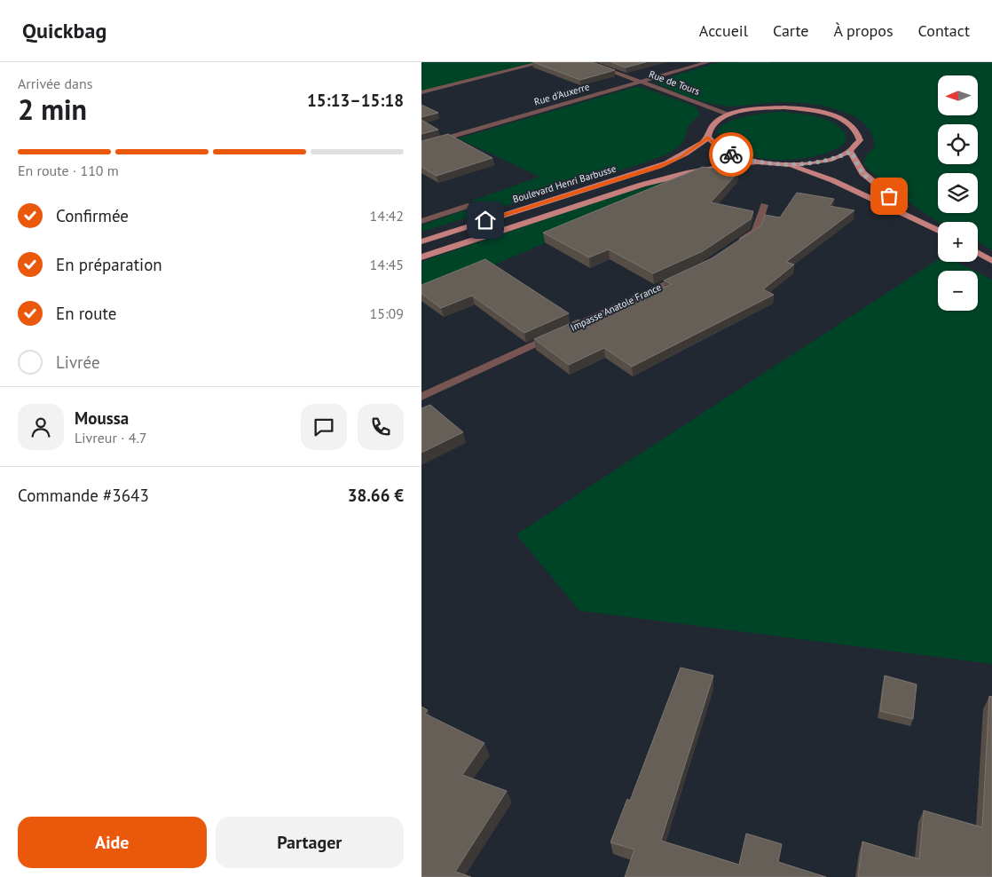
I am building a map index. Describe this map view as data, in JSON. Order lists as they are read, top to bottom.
{
  "streets": {
    "main road": ["Boulevard Henri Barbusse"],
    "street": ["Rue de Tours", "Rue d'Auxerre", "Impasse Anatole France"]
  },
  "crossings": [
    ["Rue de Tours", "Rue d'Auxerre"],
    ["Rue de Tours", "Boulevard Henri Barbusse"]
  ],
  "north": "left",
  "page": {
    "header": "Quickbag",
    "nav": [
      "Accueil",
      "Carte",
      "À propos",
      "Contact"
    ],
    "heading": ["2 min", "Arrivée dans", "15:13–15:18"],
    "panel": [
      "Moussa",
      "Livreur · 4.7",
      "Commande #3643",
      "38.66 €"
    ],
    "map_buttons": ["+", "−"],
    "bar": "En route · 110 m",
    "list": [
      ["Confirmée", "14:42"],
      ["En préparation", "14:45"],
      ["En route", "15:09"],
      "Livrée"
    ],
    "buttons": ["Aide", "Partager"]
  }
}
